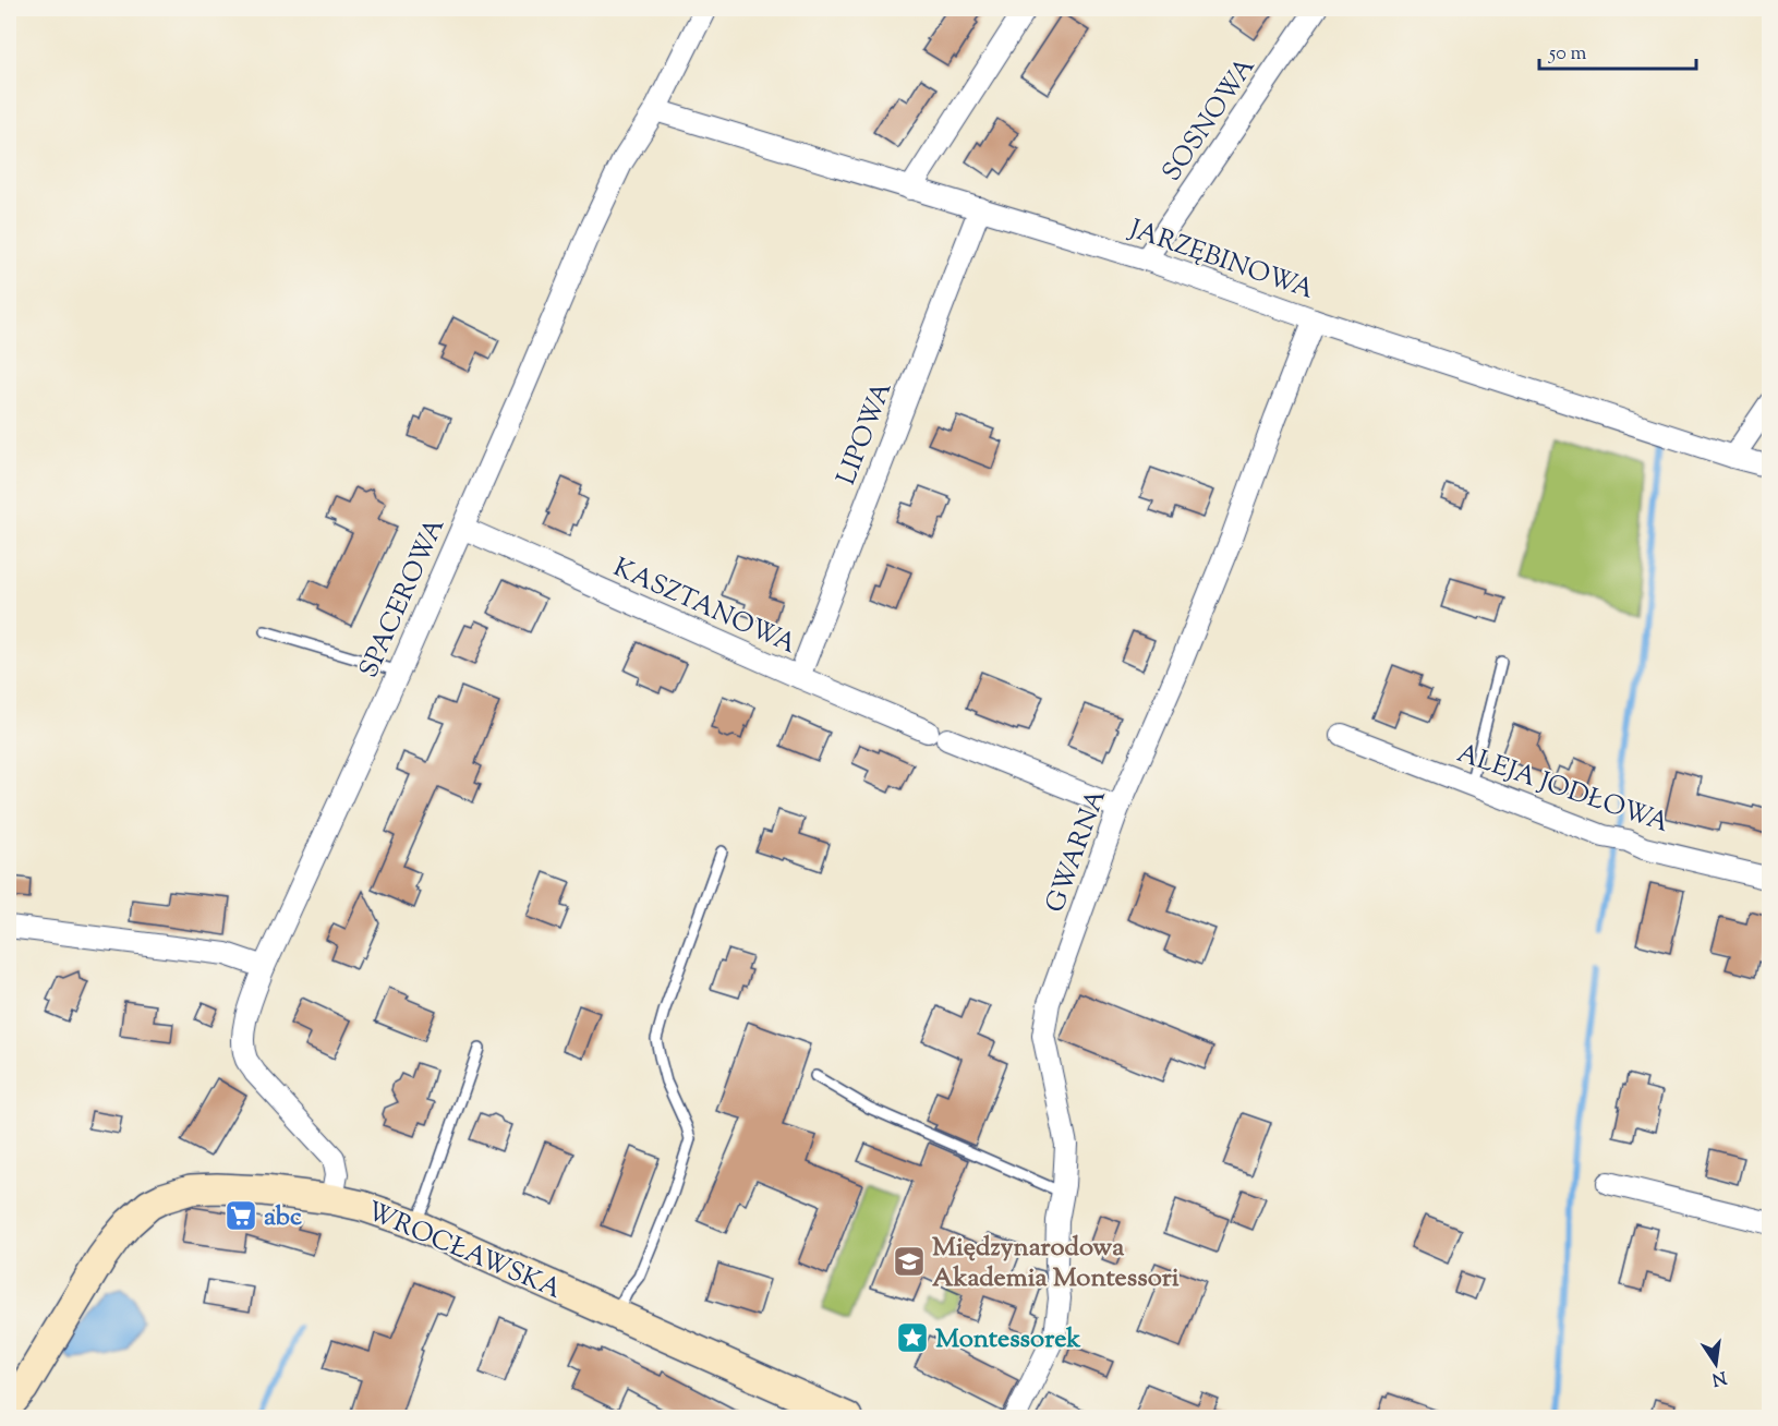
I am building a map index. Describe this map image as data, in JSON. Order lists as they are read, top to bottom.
{
  "streets": {
    "street": [
      "SOSNOWA",
      "JARZĘBINOWA",
      "LIPOWA",
      "SPACEROWA",
      "KASZTANOWA",
      "ALEJA JODŁOWA",
      "GWARNA",
      "WROCŁAWSKA"
    ]
  },
  "crossings": [
    ["SOSNOWA", "JARZĘBINOWA"],
    ["JARZĘBINOWA", "LIPOWA"],
    ["JARZĘBINOWA", "SPACEROWA"],
    ["JARZĘBINOWA", "GWARNA"],
    ["LIPOWA", "KASZTANOWA"],
    ["SPACEROWA", "KASZTANOWA"],
    ["SPACEROWA", "WROCŁAWSKA"],
    ["KASZTANOWA", "GWARNA"]
  ],
  "places": {
    "supermarket": ["abc"],
    "school or university": ["Międzynarodowa Akademia Montessori"],
    "place": ["Montessorek"]
  },
  "scale_bar": "50 m",
  "north": "bottom"
}
